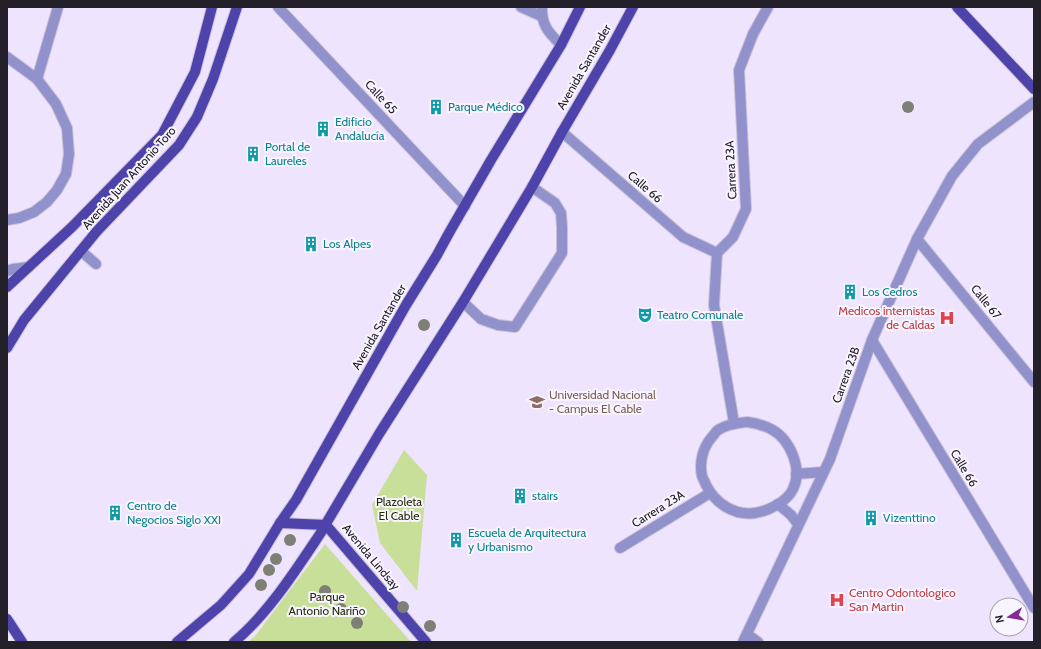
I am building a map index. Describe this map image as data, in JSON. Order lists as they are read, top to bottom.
{
  "streets": {
    "main road": ["Avenida Santander", "Avenida Juan Antonio Toro", "Avenida Lindsay"],
    "street": [
      "Calle 65",
      "Carrera 23A",
      "Calle 66",
      "Calle 67",
      "Carrera 23B"
    ]
  },
  "crossings": [
    ["Avenida Santander", "Calle 65"],
    ["Avenida Santander", "Calle 66"],
    ["Avenida Santander", "Avenida Lindsay"],
    ["Carrera 23A", "Calle 66"],
    ["Calle 66", "Carrera 23B"],
    ["Calle 67", "Carrera 23B"]
  ],
  "parks": ["Plazoleta El Cable", "Parque Antonio Nariño"],
  "places": {
    "building": [
      "Parque Médico",
      "Edificio Andalucía",
      "Portal de Laureles",
      "Los Alpes",
      "Los Cedros",
      "stairs",
      "Centro de Negocios Siglo XXI",
      "Vizenttino",
      "Escuela de Arquitectura y Urbanismo"
    ],
    "theatre": ["Teatro Comunale"],
    "hospital": ["Medicos internistas de Caldas", "Centro Odontologico San Martin"],
    "school or university": ["Universidad Nacional - Campus El Cable"]
  },
  "north": "left"
}
